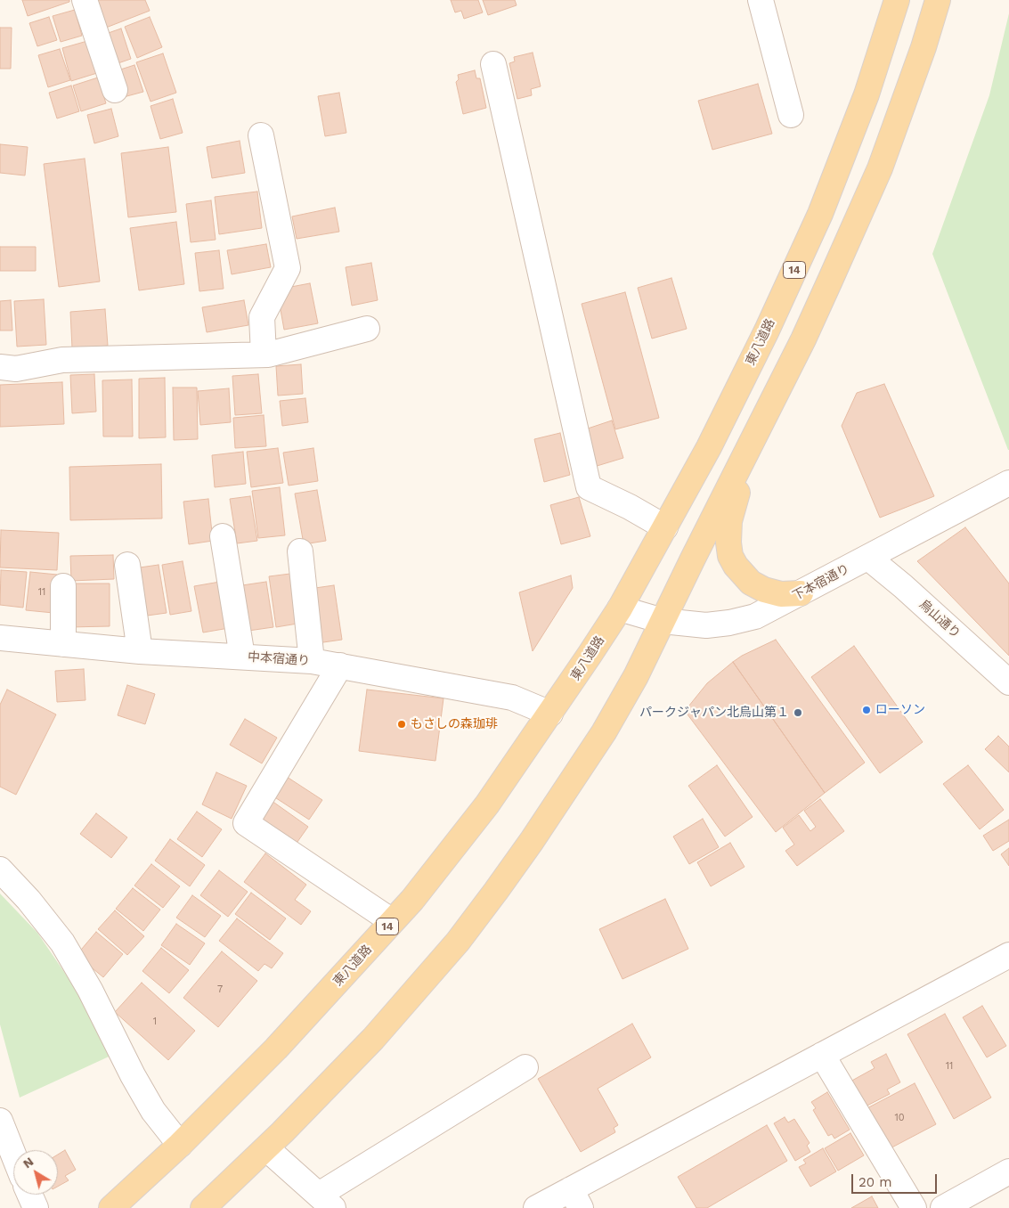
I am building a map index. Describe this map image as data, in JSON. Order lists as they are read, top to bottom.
{
  "streets": {
    "main road": ["14", "東八道路"],
    "street": ["下本宿通り", "烏山通り", "中本宿通り"]
  },
  "crossings": [
    ["東八道路", "下本宿通り"],
    ["東八道路", "中本宿通り"],
    ["下本宿通り", "烏山通り"]
  ],
  "places": ["ローソン", "パークジャパン北烏山第１", "もさしの森珈琲"],
  "house_numbers": [
    "11",
    "7",
    "1",
    "11",
    "10"
  ],
  "scale_bar": "20 m",
  "north": "top left"
}
